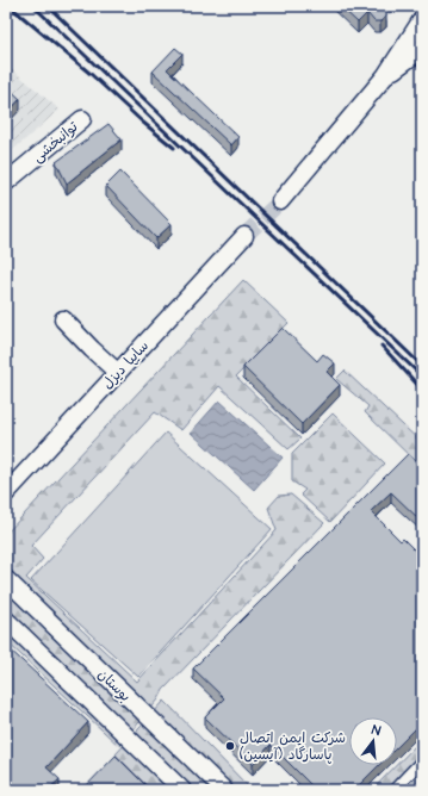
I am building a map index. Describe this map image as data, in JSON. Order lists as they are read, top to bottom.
{
  "streets": {
    "street": ["توانبخشی", "سایپا دیزل", "بوستان"]
  },
  "places": ["شرکت ایمن اتصال پاسارگاد (آیسین)"],
  "north": "top"
}
